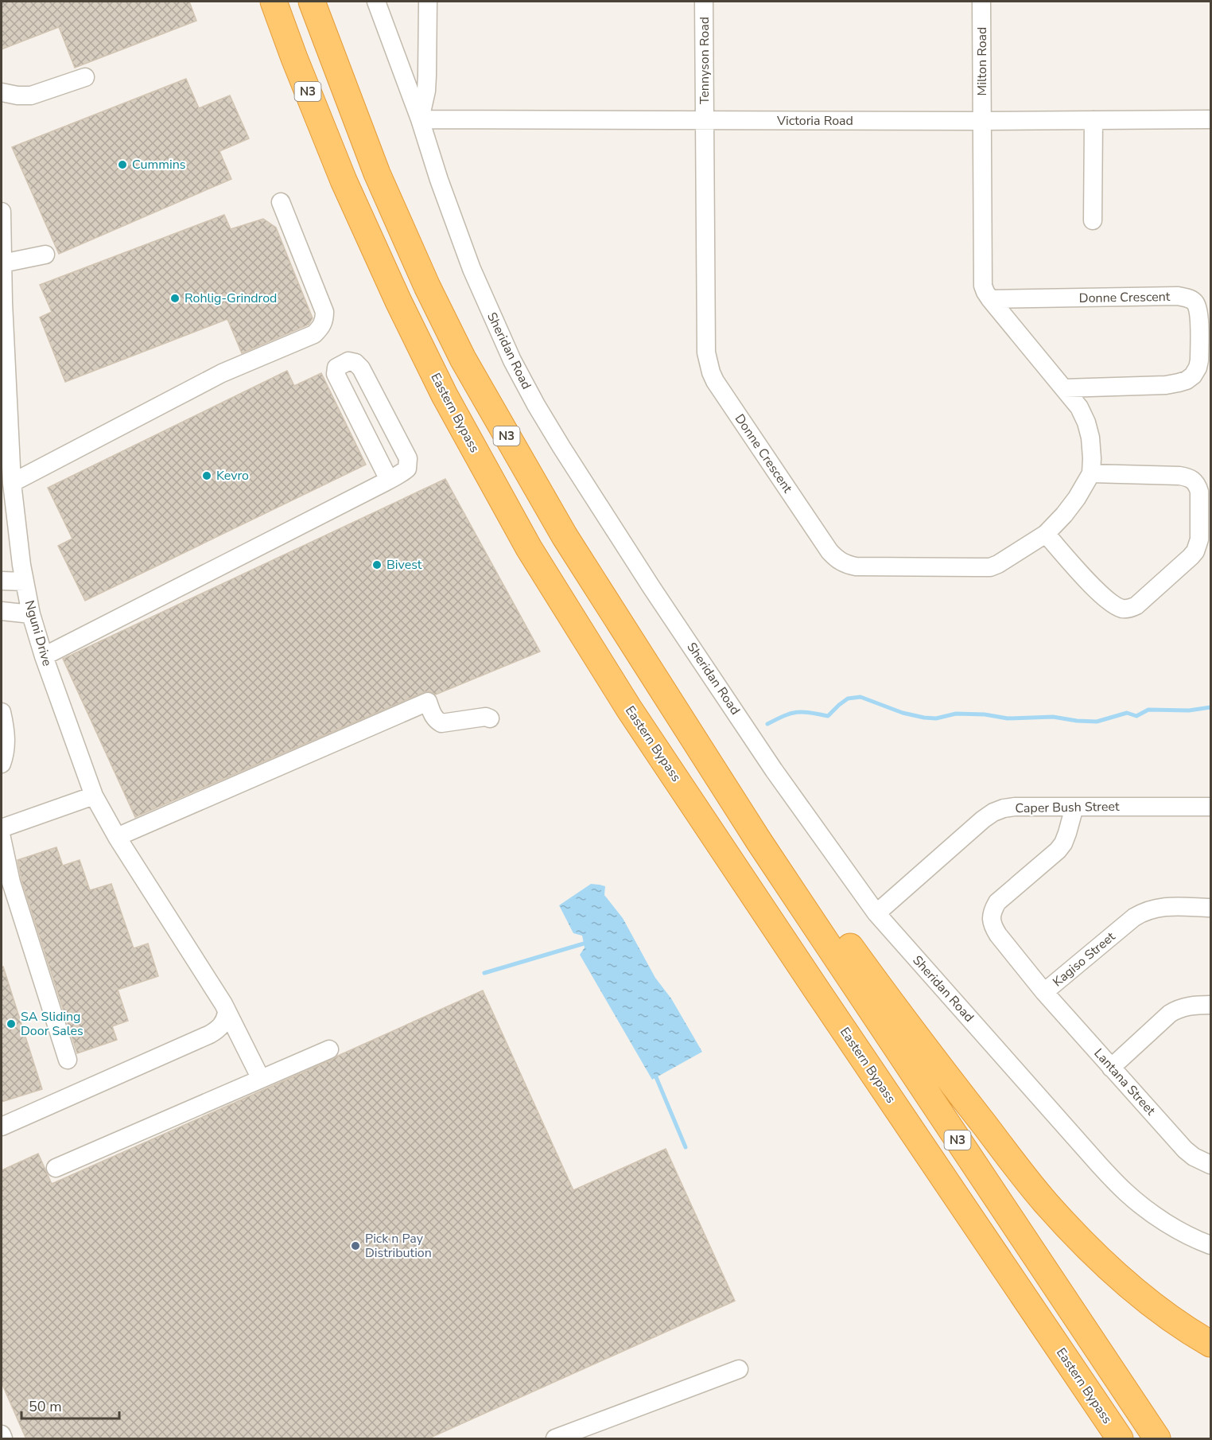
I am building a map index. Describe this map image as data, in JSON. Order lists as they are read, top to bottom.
{
  "streets": {
    "highway": ["N3", "Eastern Bypass"],
    "street": [
      "Tennyson Road",
      "Milton Road",
      "Victoria Road",
      "Donne Crescent",
      "Sheridan Road",
      "Nguni Drive",
      "Caper Bush Street",
      "Kagiso Street",
      "Lantana Street"
    ]
  },
  "crossings": [
    ["Tennyson Road", "Victoria Road"],
    ["Tennyson Road", "Donne Crescent"],
    ["Milton Road", "Victoria Road"],
    ["Milton Road", "Donne Crescent"],
    ["Victoria Road", "Donne Crescent"],
    ["Victoria Road", "Sheridan Road"],
    ["Sheridan Road", "Caper Bush Street"],
    ["Caper Bush Street", "Kagiso Street"],
    ["Kagiso Street", "Lantana Street"]
  ],
  "places": [
    "Cummins",
    "Rohlig-Grindrod",
    "Kevro",
    "Bivest",
    "SA Sliding Door Sales",
    "Pick n Pay Distribution"
  ],
  "scale_bar": "50 m"
}
